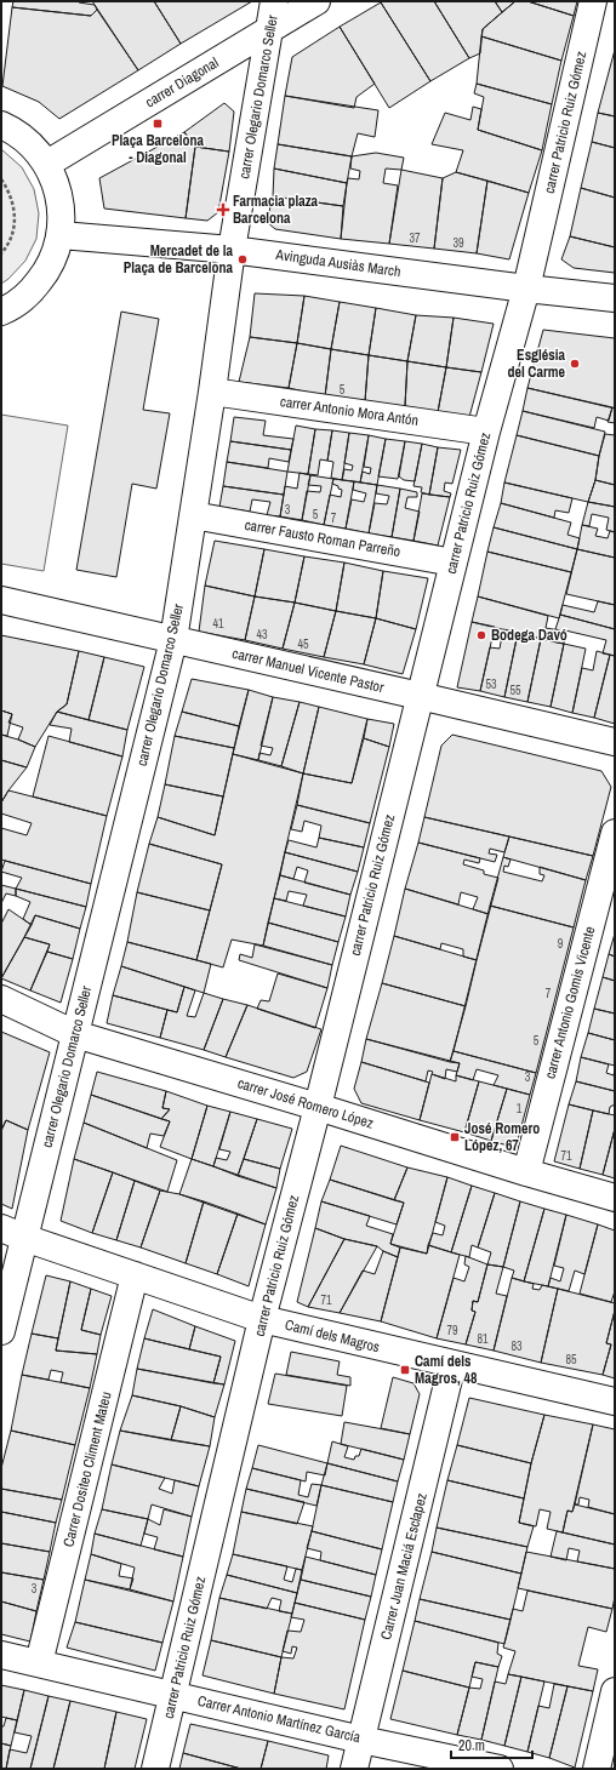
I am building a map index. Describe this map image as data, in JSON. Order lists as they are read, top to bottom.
{
  "streets": {
    "street": [
      "carrer Diagonal",
      "carrer Olegario Domarco Seller",
      "carrer Patricio Ruiz Gómez",
      "Avinguda Ausiàs March",
      "carrer Antonio Mora Antón",
      "carrer Fausto Roman Parreño",
      "carrer Manuel Vicente Pastor",
      "carrer Antonio Gomis Vicente",
      "carrer José Romero López",
      "Camí dels Magros",
      "Carrer Dositeo Climent Mateu",
      "Carrer Juan Maciá Esclapez",
      "Carrer Antonio Martínez García"
    ]
  },
  "crossings": [
    ["carrer Diagonal", "carrer Olegario Domarco Seller"],
    ["carrer Olegario Domarco Seller", "Avinguda Ausiàs March"],
    ["carrer Olegario Domarco Seller", "carrer Antonio Mora Antón"],
    ["carrer Olegario Domarco Seller", "carrer Fausto Roman Parreño"],
    ["carrer Olegario Domarco Seller", "carrer Manuel Vicente Pastor"],
    ["carrer Olegario Domarco Seller", "carrer José Romero López"],
    ["carrer Olegario Domarco Seller", "Camí dels Magros"],
    ["carrer Patricio Ruiz Gómez", "Avinguda Ausiàs March"],
    ["carrer Patricio Ruiz Gómez", "carrer Antonio Mora Antón"],
    ["carrer Patricio Ruiz Gómez", "carrer Fausto Roman Parreño"],
    ["carrer Patricio Ruiz Gómez", "carrer Manuel Vicente Pastor"],
    ["carrer Patricio Ruiz Gómez", "carrer José Romero López"],
    ["carrer Patricio Ruiz Gómez", "Camí dels Magros"],
    ["carrer Patricio Ruiz Gómez", "Carrer Antonio Martínez García"],
    ["carrer Antonio Gomis Vicente", "carrer José Romero López"],
    ["Camí dels Magros", "Carrer Dositeo Climent Mateu"],
    ["Camí dels Magros", "Carrer Juan Maciá Esclapez"],
    ["Carrer Dositeo Climent Mateu", "Carrer Antonio Martínez García"],
    ["Carrer Juan Maciá Esclapez", "Carrer Antonio Martínez García"]
  ],
  "places": {
    "transit": ["Plaça Barcelona - Diagonal", "José Romero López, 67", "Camí dels Magros, 48"],
    "health": ["Farmacia plaza Barcelona"],
    "other": ["Mercadet de la Plaça de Barcelona", "Església del Carme", "Bodega Davó"]
  },
  "house_numbers": [
    "37",
    "39",
    "5",
    "3",
    "5",
    "7",
    "41",
    "43",
    "45",
    "53",
    "55",
    "9",
    "7",
    "5",
    "3",
    "1",
    "71",
    "71",
    "79",
    "81",
    "83",
    "85",
    "3"
  ],
  "scale_bar": "20 m"
}
